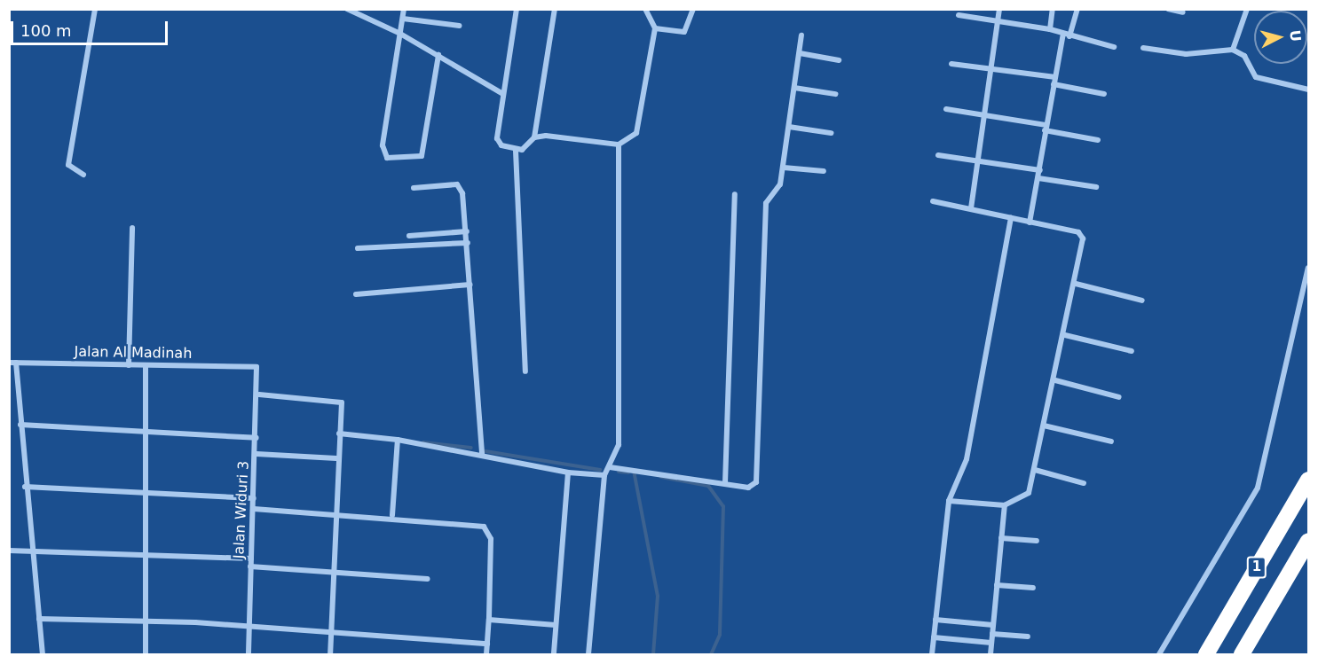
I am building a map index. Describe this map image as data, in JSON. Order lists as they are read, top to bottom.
{
  "streets": {
    "highway": ["1"],
    "street": ["Jalan Al Madinah", "Jalan Widuri 3"]
  },
  "crossings": [
    ["Jalan Al Madinah", "Jalan Widuri 3"]
  ],
  "scale_bar": "100 m",
  "north": "right"
}
